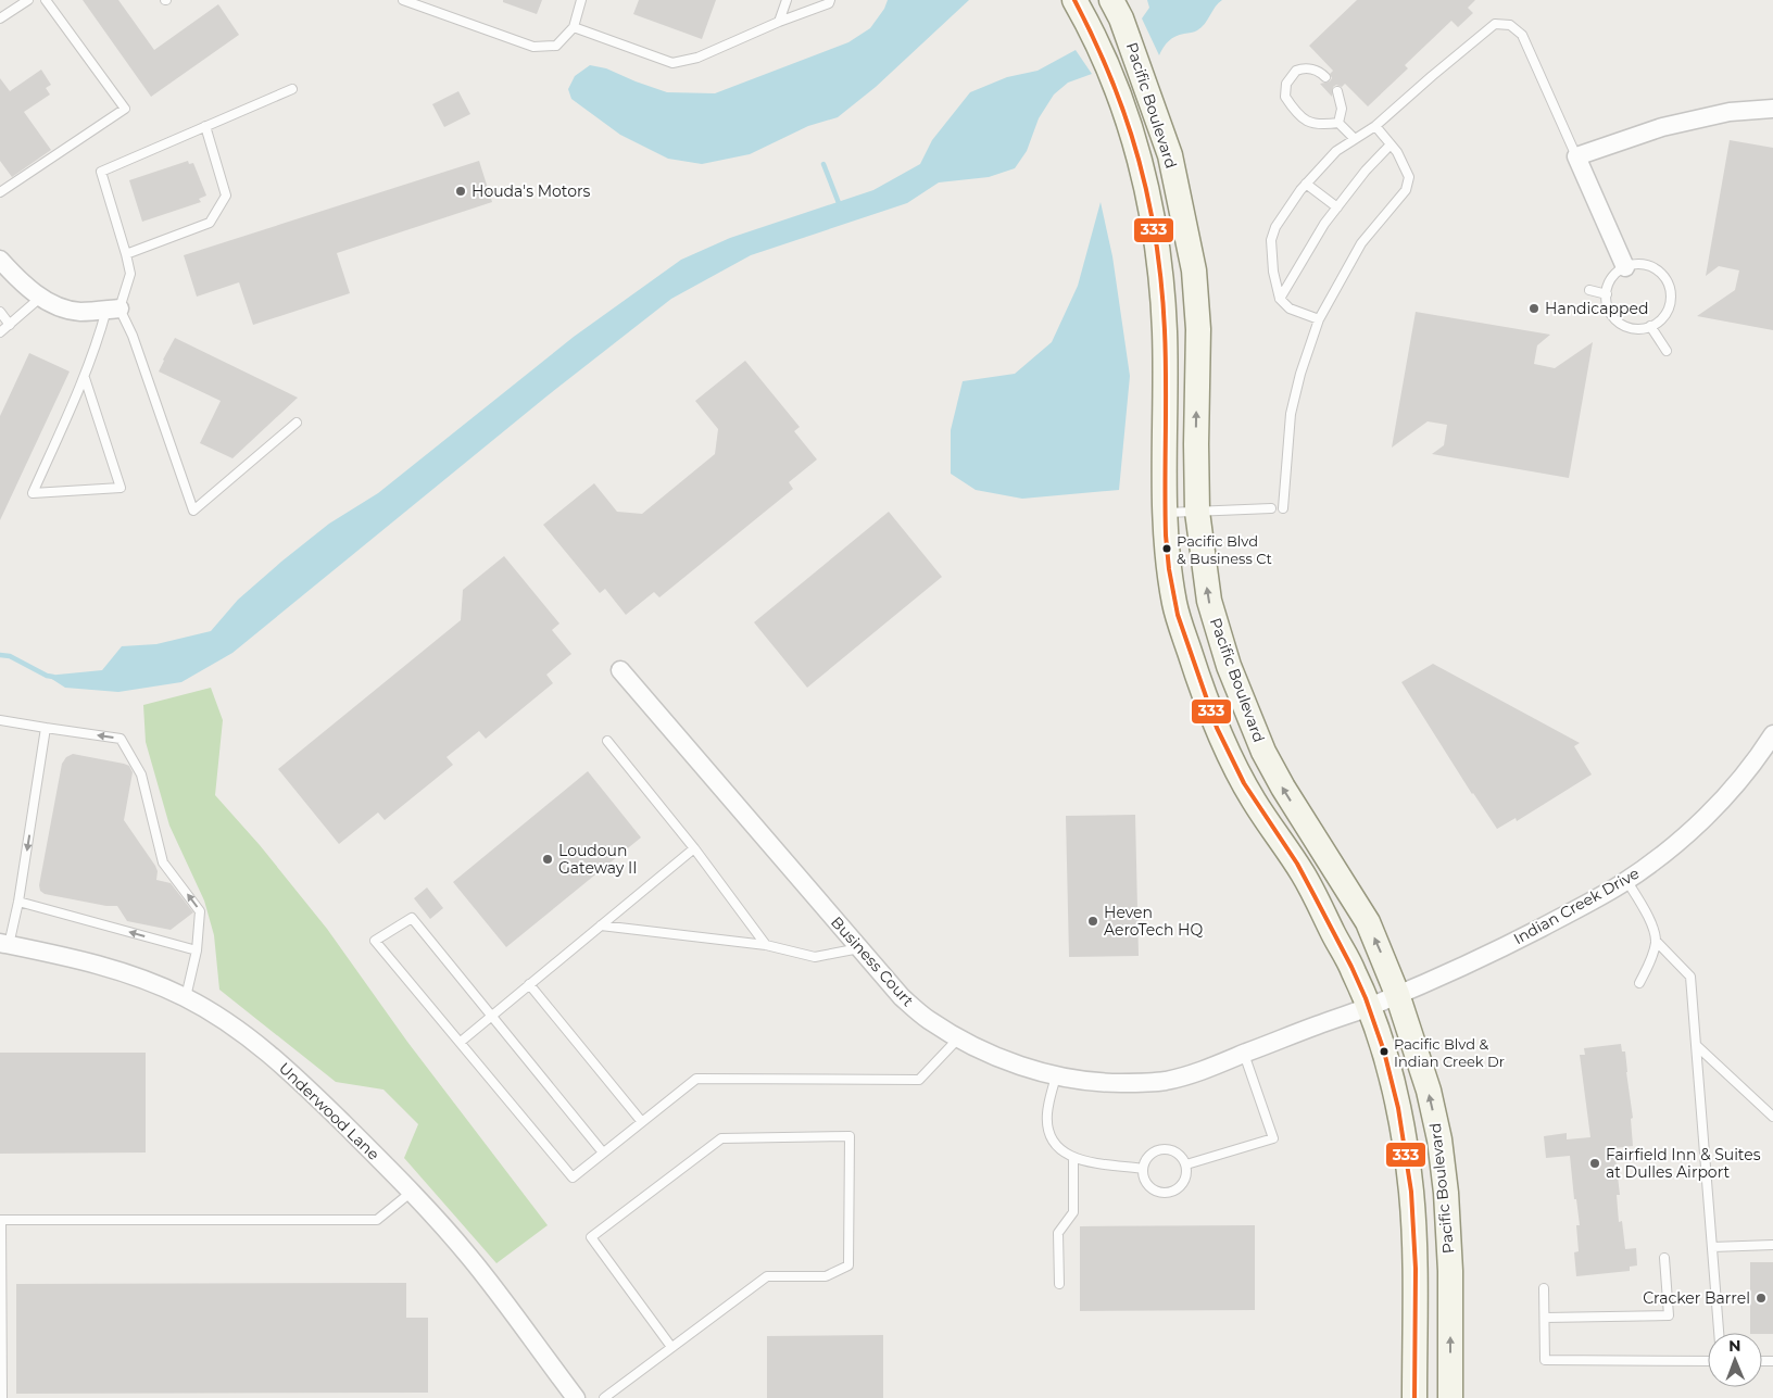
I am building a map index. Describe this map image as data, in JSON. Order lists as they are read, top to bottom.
{
  "streets": {
    "main road": ["Pacific Boulevard"],
    "street": ["Indian Creek Drive", "Business Court", "Underwood Lane"]
  },
  "crossings": [
    ["Pacific Boulevard", "Indian Creek Drive"],
    ["Pacific Boulevard", "Business Court"],
    ["Indian Creek Drive", "Business Court"]
  ],
  "places": [
    "Houda's Motors",
    "Handicapped",
    "Pacific Blvd & Business Ct",
    "Loudoun Gateway II",
    "Heven AeroTech HQ",
    "Pacific Blvd & Indian Creek Dr",
    "Fairfield Inn & Suites at Dulles Airport",
    "Cracker Barrel"
  ],
  "lines": ["transit line 333"],
  "north": "top"
}
